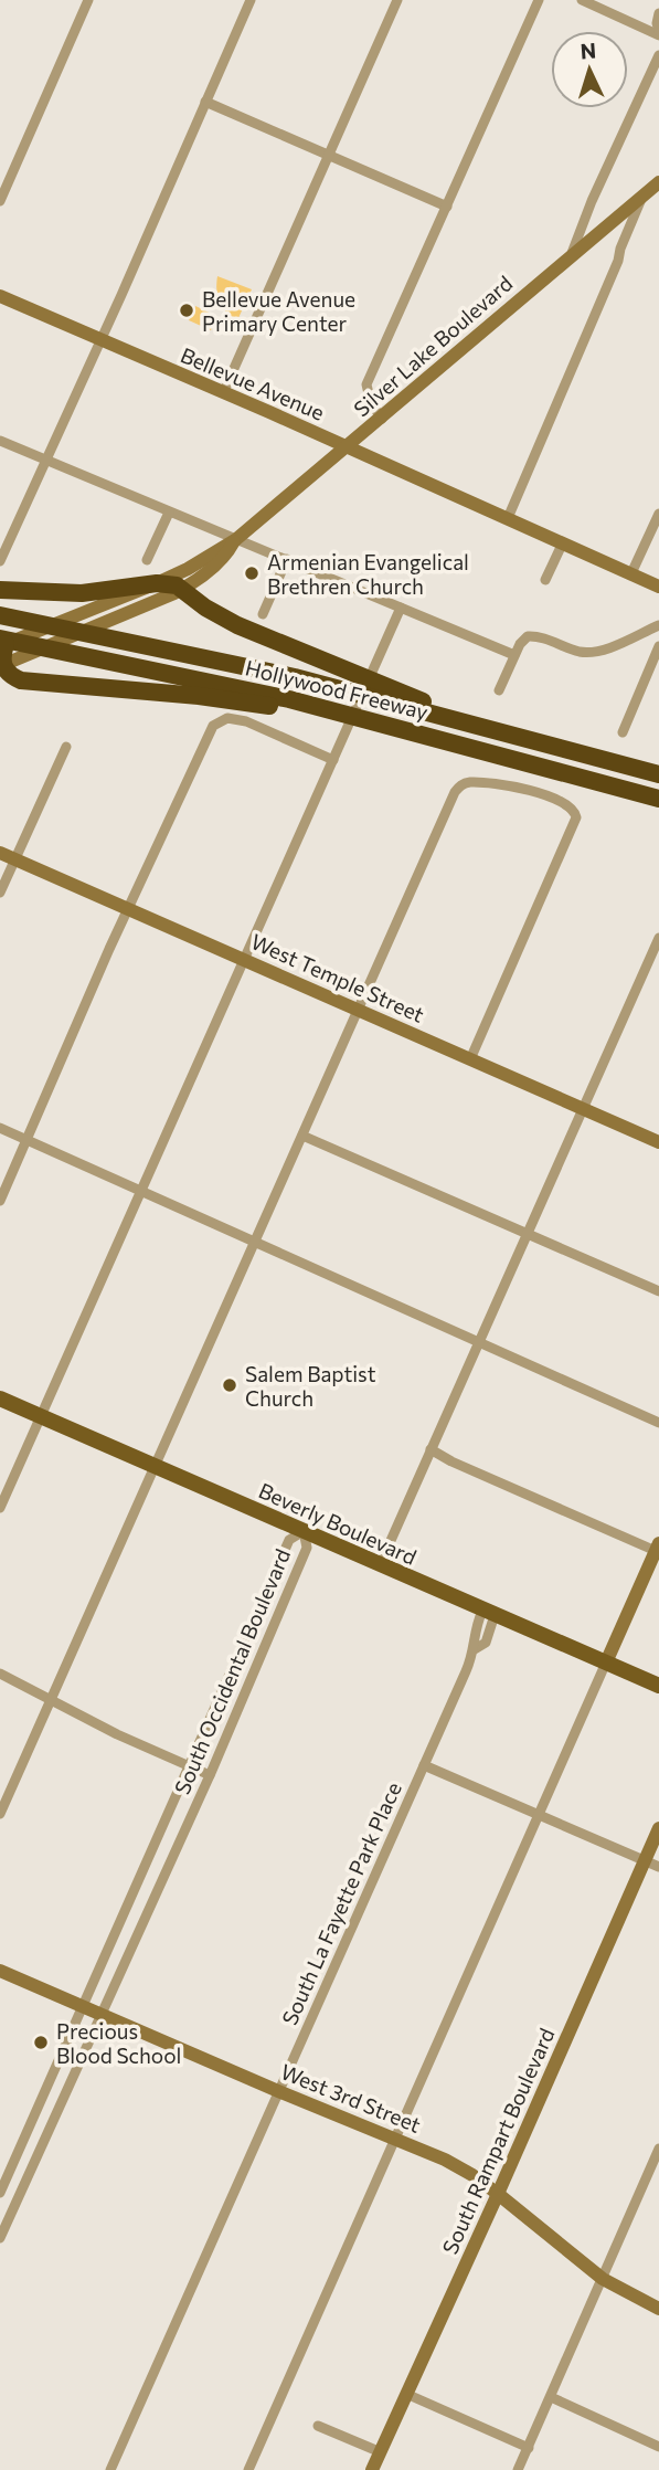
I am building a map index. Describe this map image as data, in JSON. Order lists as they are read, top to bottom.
{
  "streets": {
    "highway": ["Hollywood Freeway"],
    "main road": [
      "Silver Lake Boulevard",
      "Bellevue Avenue",
      "West Temple Street",
      "Beverly Boulevard",
      "West 3rd Street",
      "South Rampart Boulevard"
    ],
    "street": ["South Occidental Boulevard", "South La Fayette Park Place"]
  },
  "crossings": [
    ["Silver Lake Boulevard", "Bellevue Avenue"],
    ["Silver Lake Boulevard", "Hollywood Freeway"],
    ["Beverly Boulevard", "South Occidental Boulevard"],
    ["Beverly Boulevard", "South La Fayette Park Place"],
    ["South Occidental Boulevard", "West 3rd Street"],
    ["South La Fayette Park Place", "West 3rd Street"],
    ["West 3rd Street", "South Rampart Boulevard"]
  ],
  "places": [
    "Bellevue Avenue Primary Center",
    "Armenian Evangelical Brethren Church",
    "Salem Baptist Church",
    "Precious Blood School"
  ],
  "north": "top"
}
